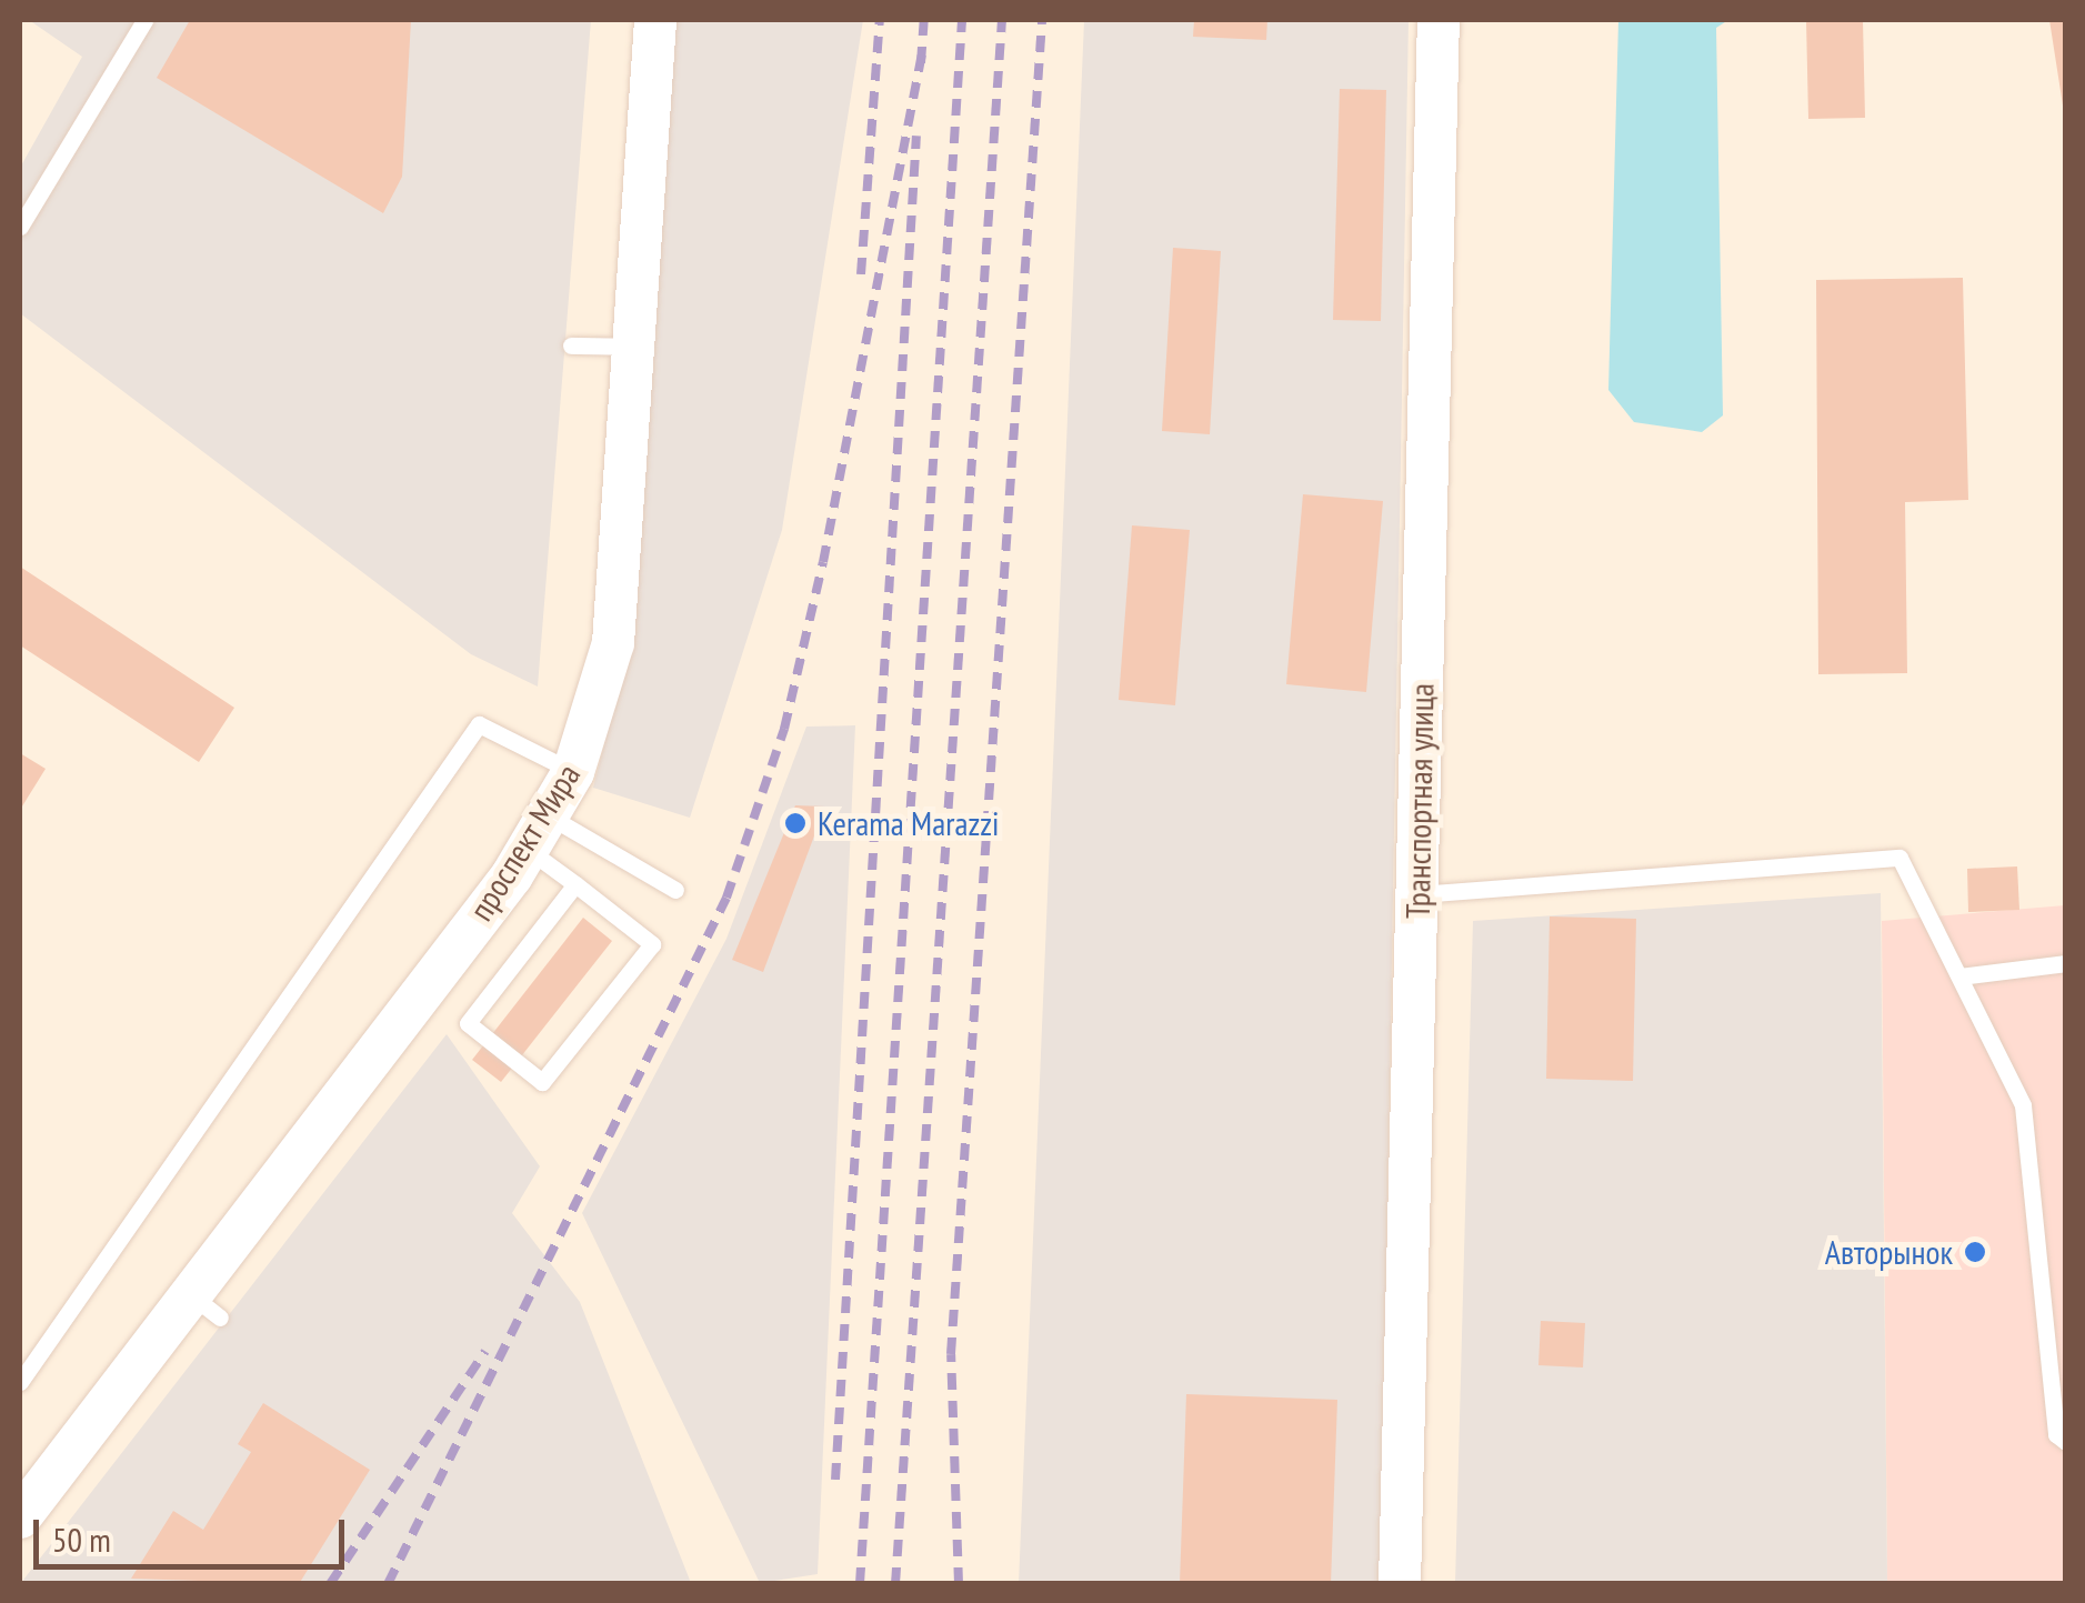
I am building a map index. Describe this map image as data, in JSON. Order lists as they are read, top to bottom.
{
  "streets": {
    "street": ["Транспортная улица", "проспект Мира"]
  },
  "places": ["Kerama Marazzi", "Авторынок"],
  "scale_bar": "50 m"
}
